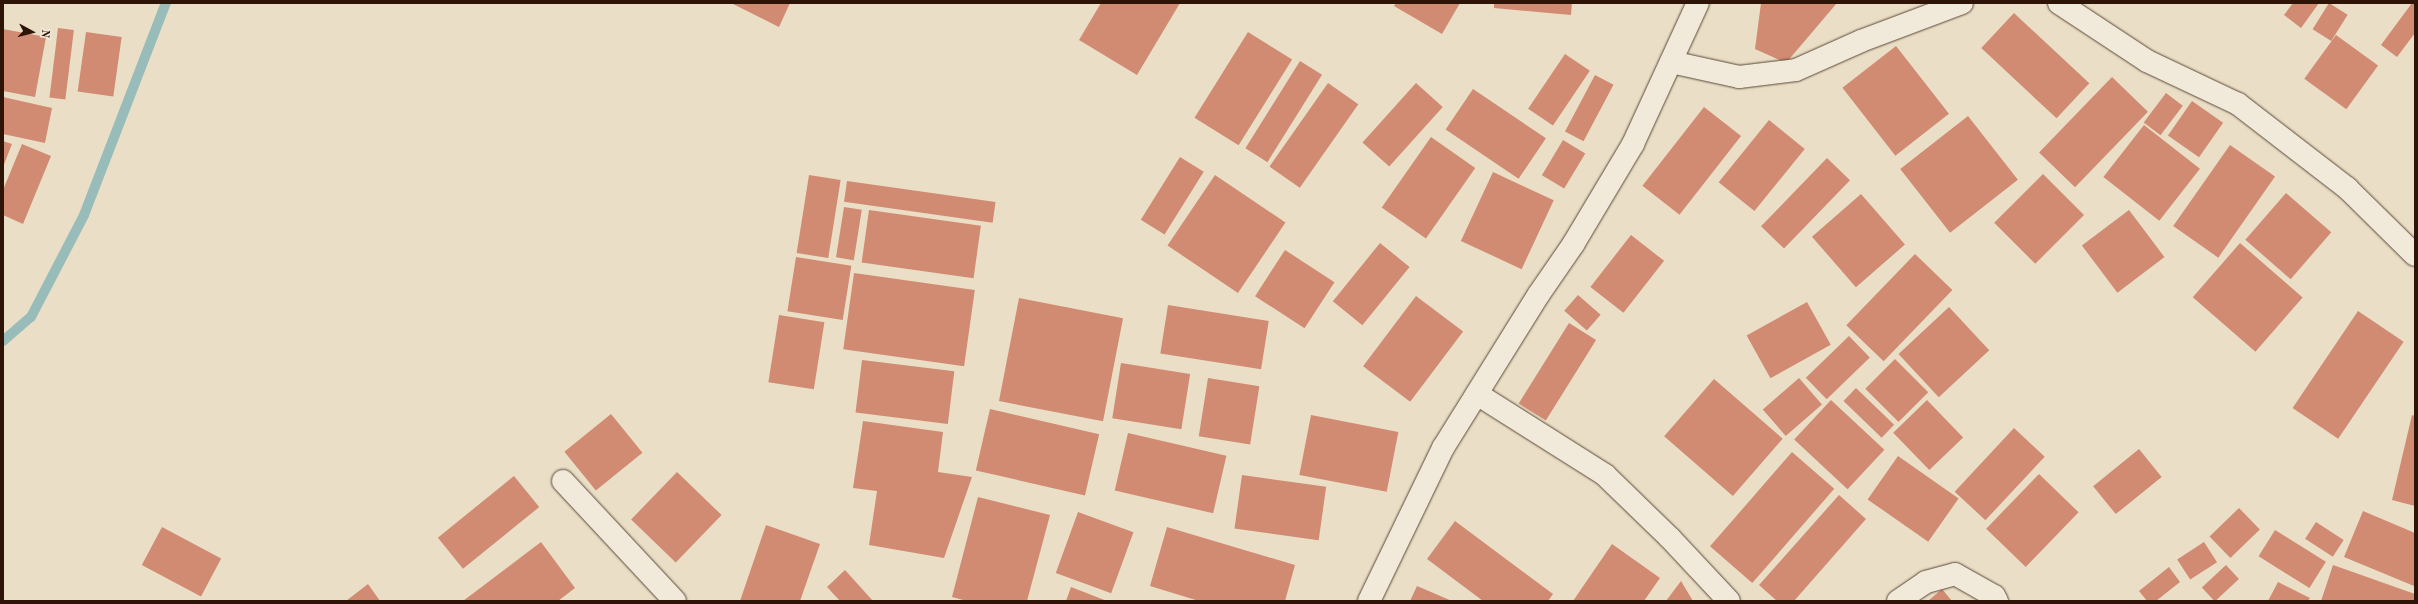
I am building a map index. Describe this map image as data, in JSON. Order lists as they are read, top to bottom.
{
  "north": "right"
}
